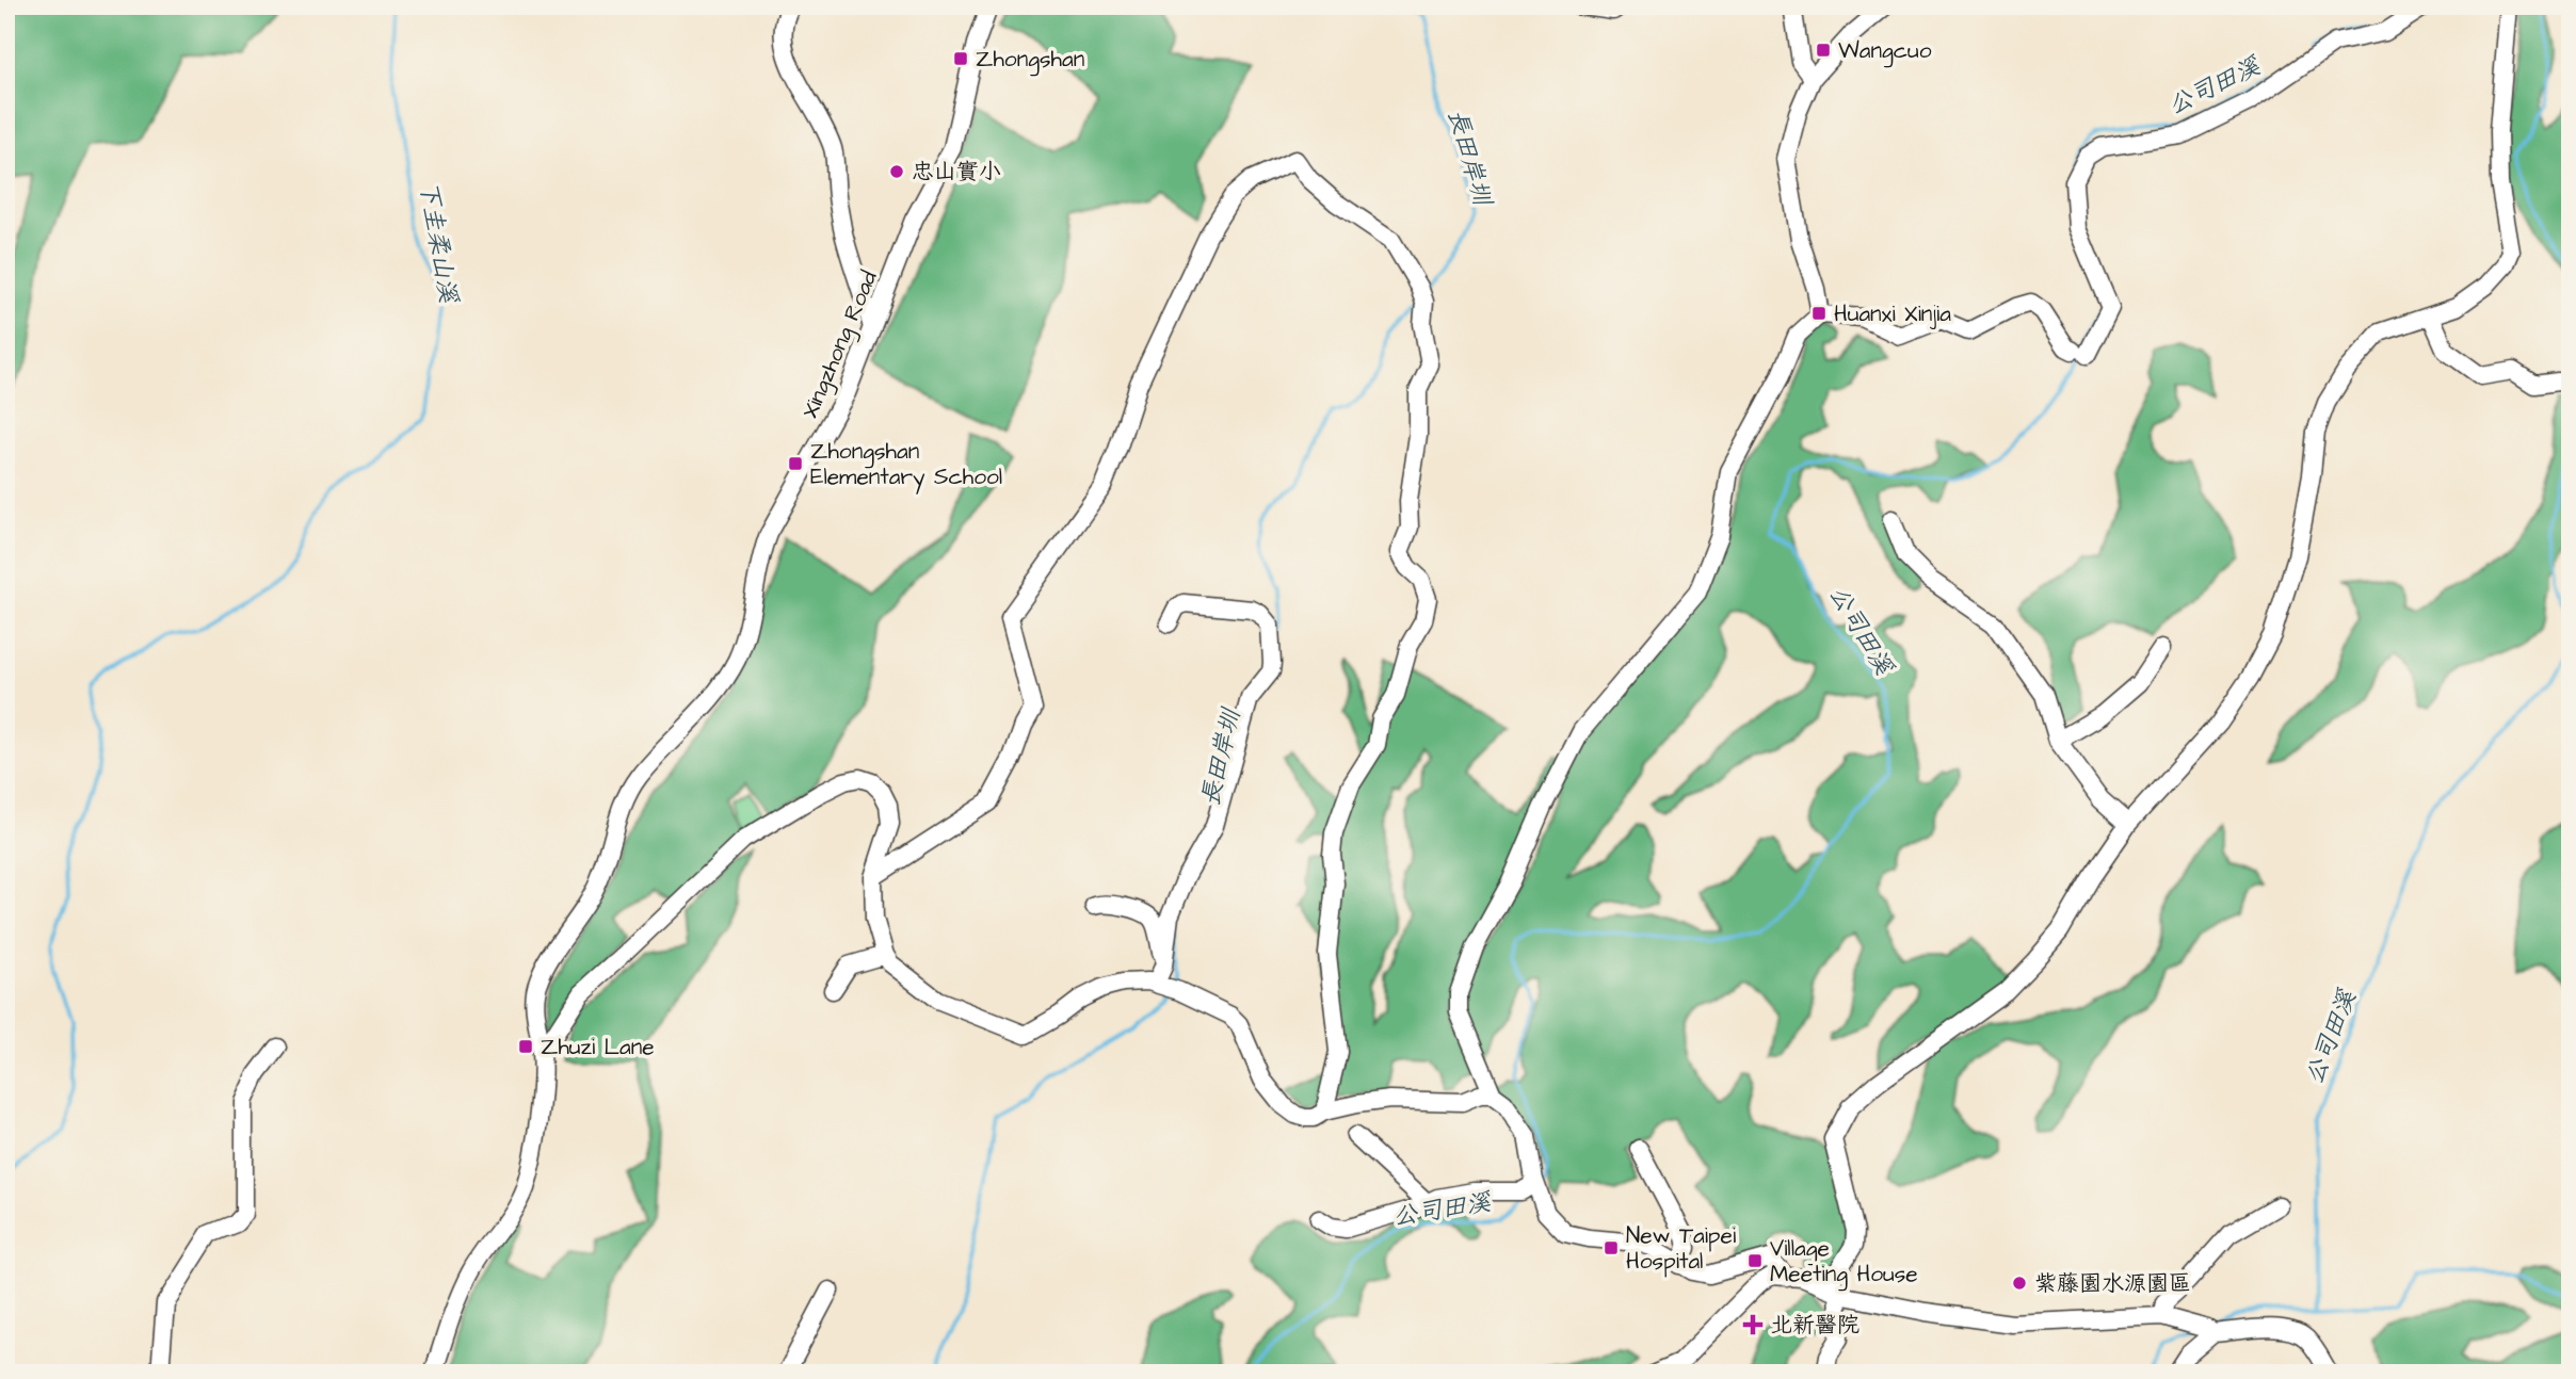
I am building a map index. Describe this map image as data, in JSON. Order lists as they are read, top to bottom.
{
  "streets": {
    "street": ["Xingzhong Road"]
  },
  "water": ["公司田溪", "長田岸圳", "下圭柔山溪"],
  "places": {
    "transit": [
      "Wangcuo",
      "Zhongshan",
      "Huanxi Xinjia",
      "Zhongshan Elementary School",
      "Zhuzi Lane",
      "New Taipei Hospital",
      "Village Meeting House"
    ],
    "other": ["忠山實小", "紫藤園水源園區"],
    "health": ["北新醫院"]
  }
}
